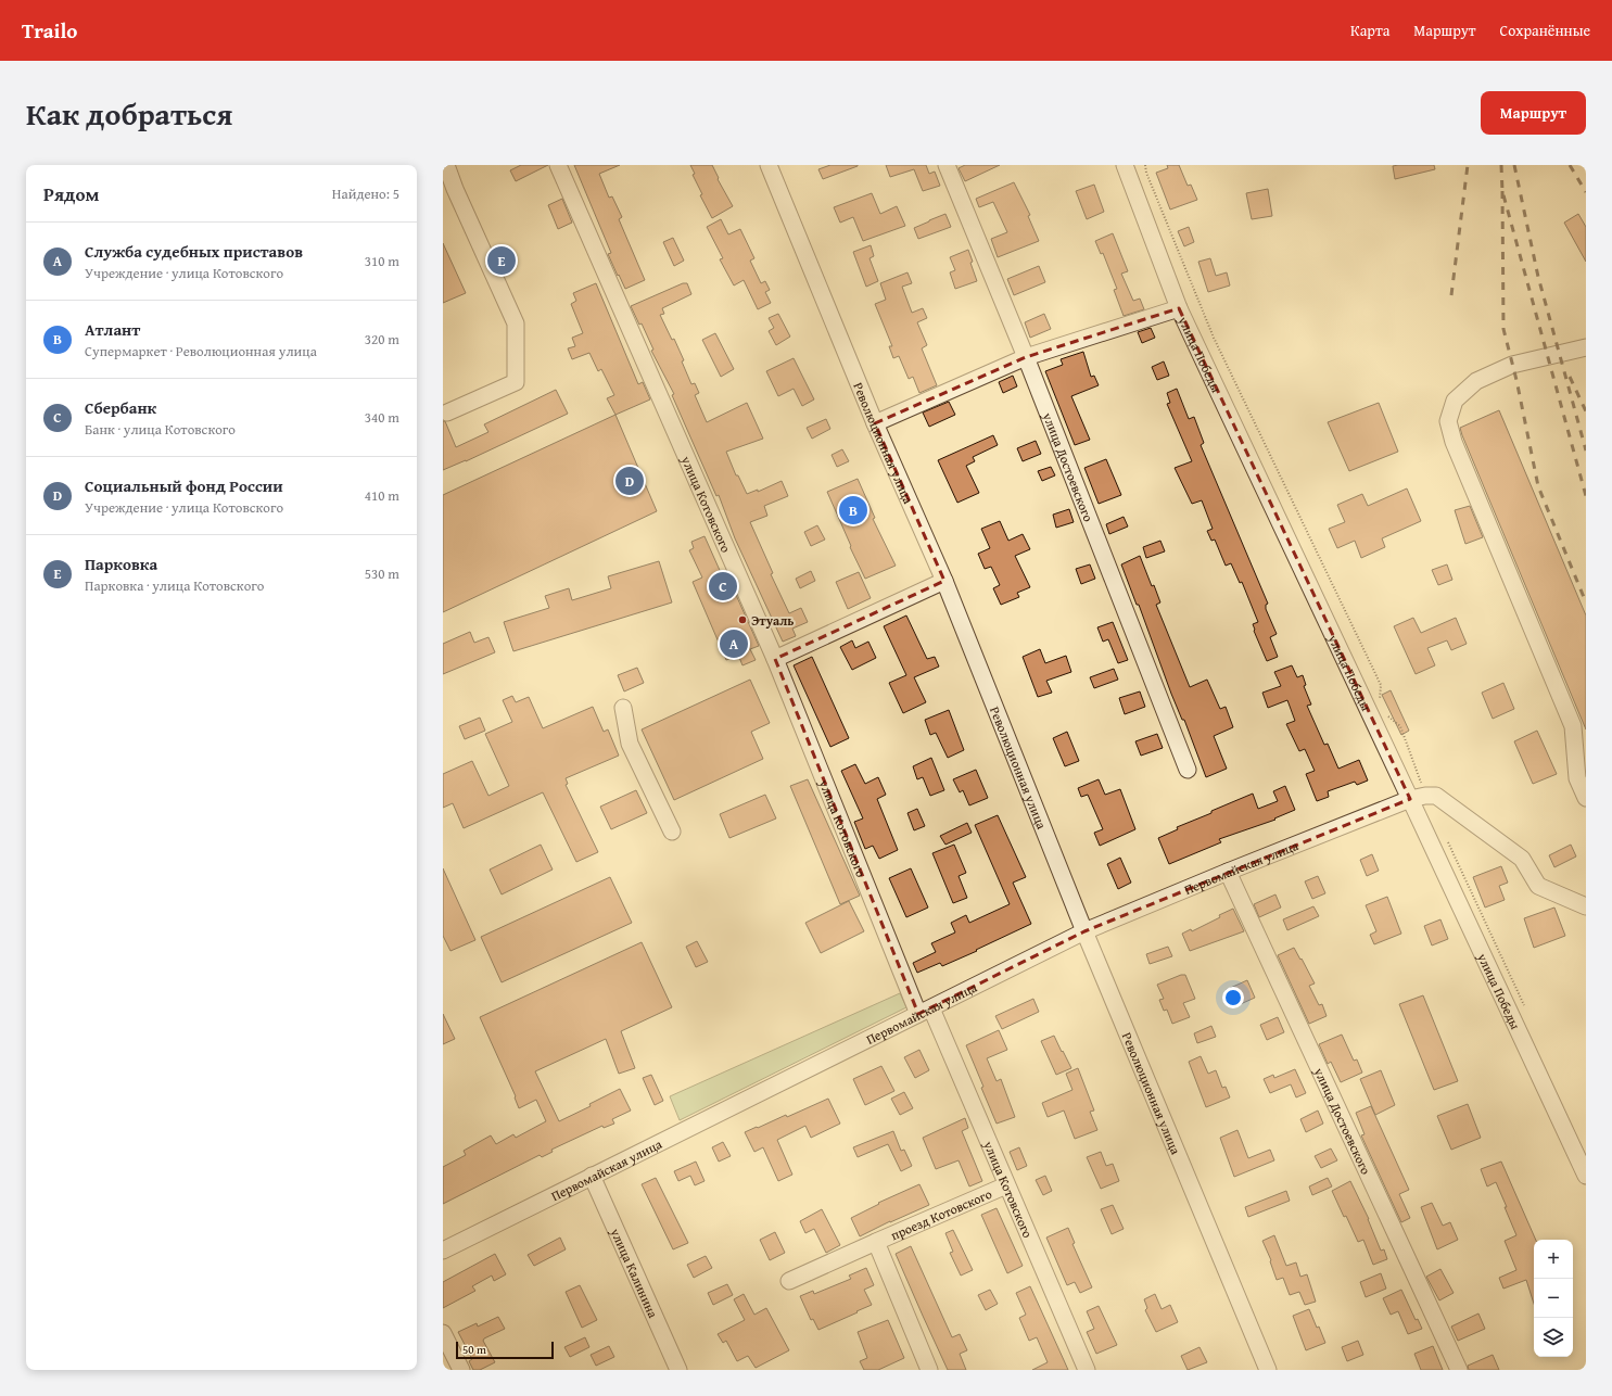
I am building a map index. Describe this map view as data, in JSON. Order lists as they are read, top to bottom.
{
  "streets": {
    "street": [
      "улица Победы",
      "Революционная улица",
      "улица Достоевского",
      "улица Котовского",
      "Первомайская улица",
      "проезд Котовского",
      "улица Калинина"
    ]
  },
  "crossings": [
    ["улица Победы", "Первомайская улица"],
    ["Революционная улица", "Первомайская улица"],
    ["улица Достоевского", "Первомайская улица"],
    ["улица Котовского", "Первомайская улица"],
    ["улица Котовского", "проезд Котовского"],
    ["Первомайская улица", "улица Калинина"]
  ],
  "places": ["Этуаль"],
  "scale_bar": "50 m",
  "page": {
    "header": "Trailo",
    "nav": ["Карта", "Маршрут", "Сохранённые"],
    "title": "Как добраться",
    "buttons": "Маршрут",
    "heading": ["Рядом", "Найдено: 5"],
    "list": [
      {
        "mark": "A",
        "name": "Служба судебных приставов",
        "note": "Учреждение · улица Котовского",
        "value": "310 m"
      },
      {
        "mark": "B",
        "name": "Атлант",
        "note": "Супермаркет · Революционная улица",
        "value": "320 m"
      },
      {
        "mark": "C",
        "name": "Сбербанк",
        "note": "Банк · улица Котовского",
        "value": "340 m"
      },
      {
        "mark": "D",
        "name": "Социальный фонд России",
        "note": "Учреждение · улица Котовского",
        "value": "410 m"
      },
      {
        "mark": "E",
        "name": "Парковка",
        "note": "Парковка · улица Котовского",
        "value": "530 m"
      }
    ],
    "pins": [
      "E",
      "D",
      "B",
      "C",
      "A"
    ],
    "map_buttons": ["+", "−"],
    "scale": "50 m"
  }
}
